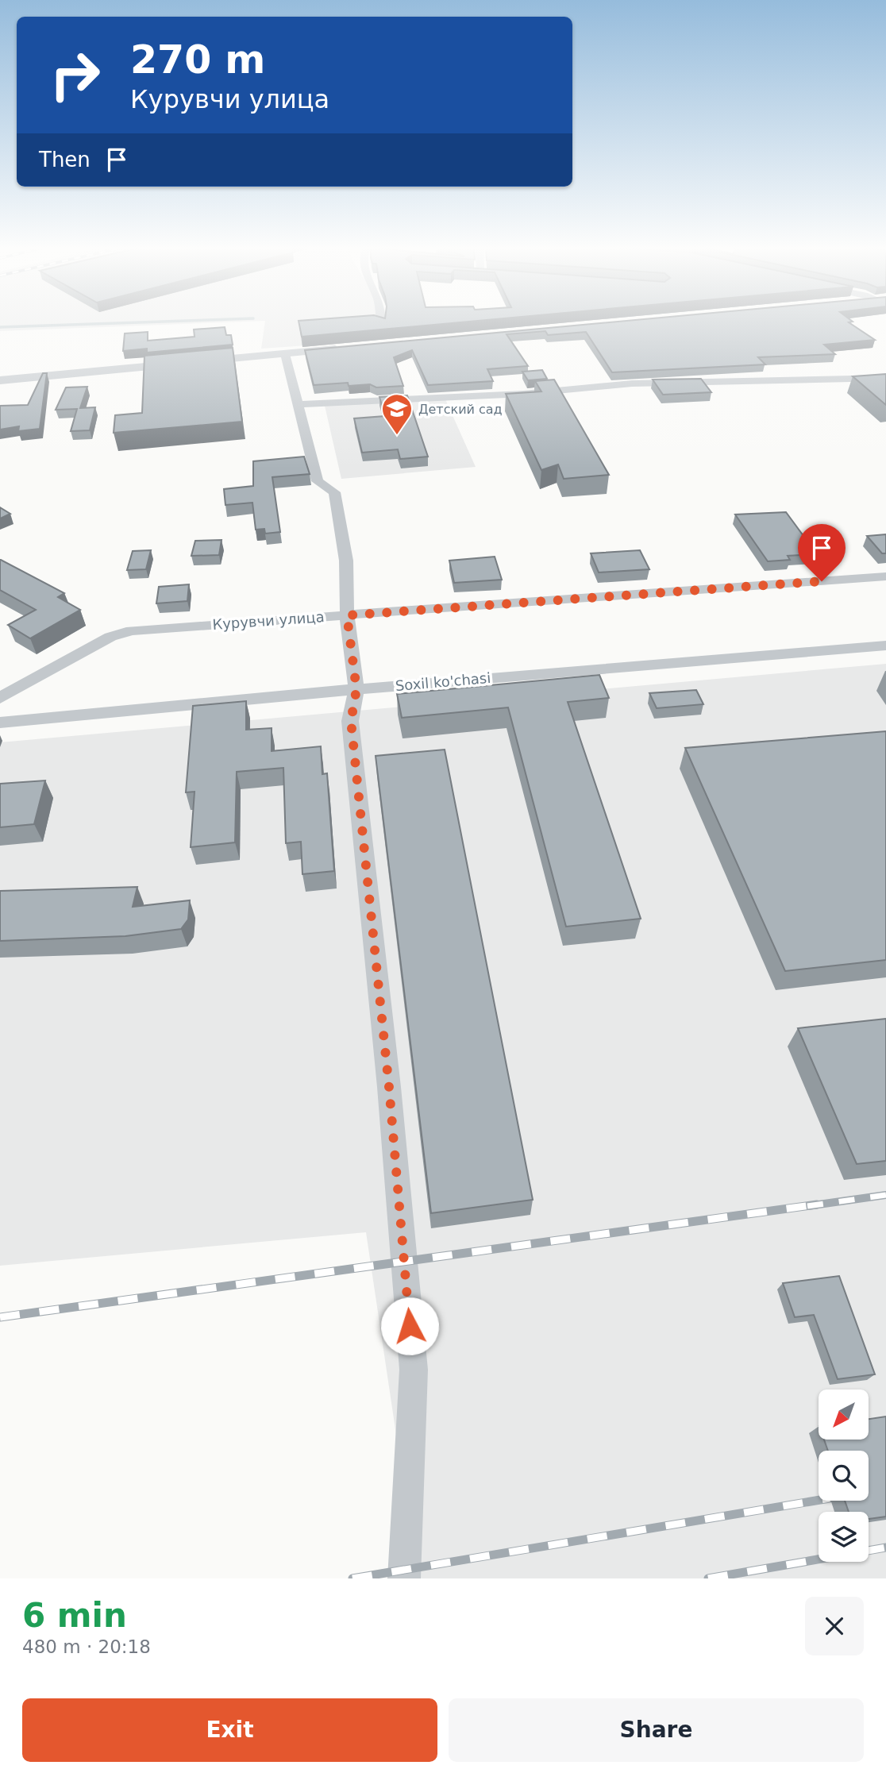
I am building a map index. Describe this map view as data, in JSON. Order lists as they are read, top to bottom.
{
  "streets": {
    "street": ["Курувчи улица", "Soxil ko'chasi"]
  },
  "places": {
    "school or university": ["Детский сад"]
  },
  "north": "bottom left",
  "page": {
    "turn": ["270 m", "Курувчи улица"],
    "then": "Then",
    "heading": ["6 min", "480 m · 20:18"],
    "buttons": ["Exit", "Share"]
  }
}
